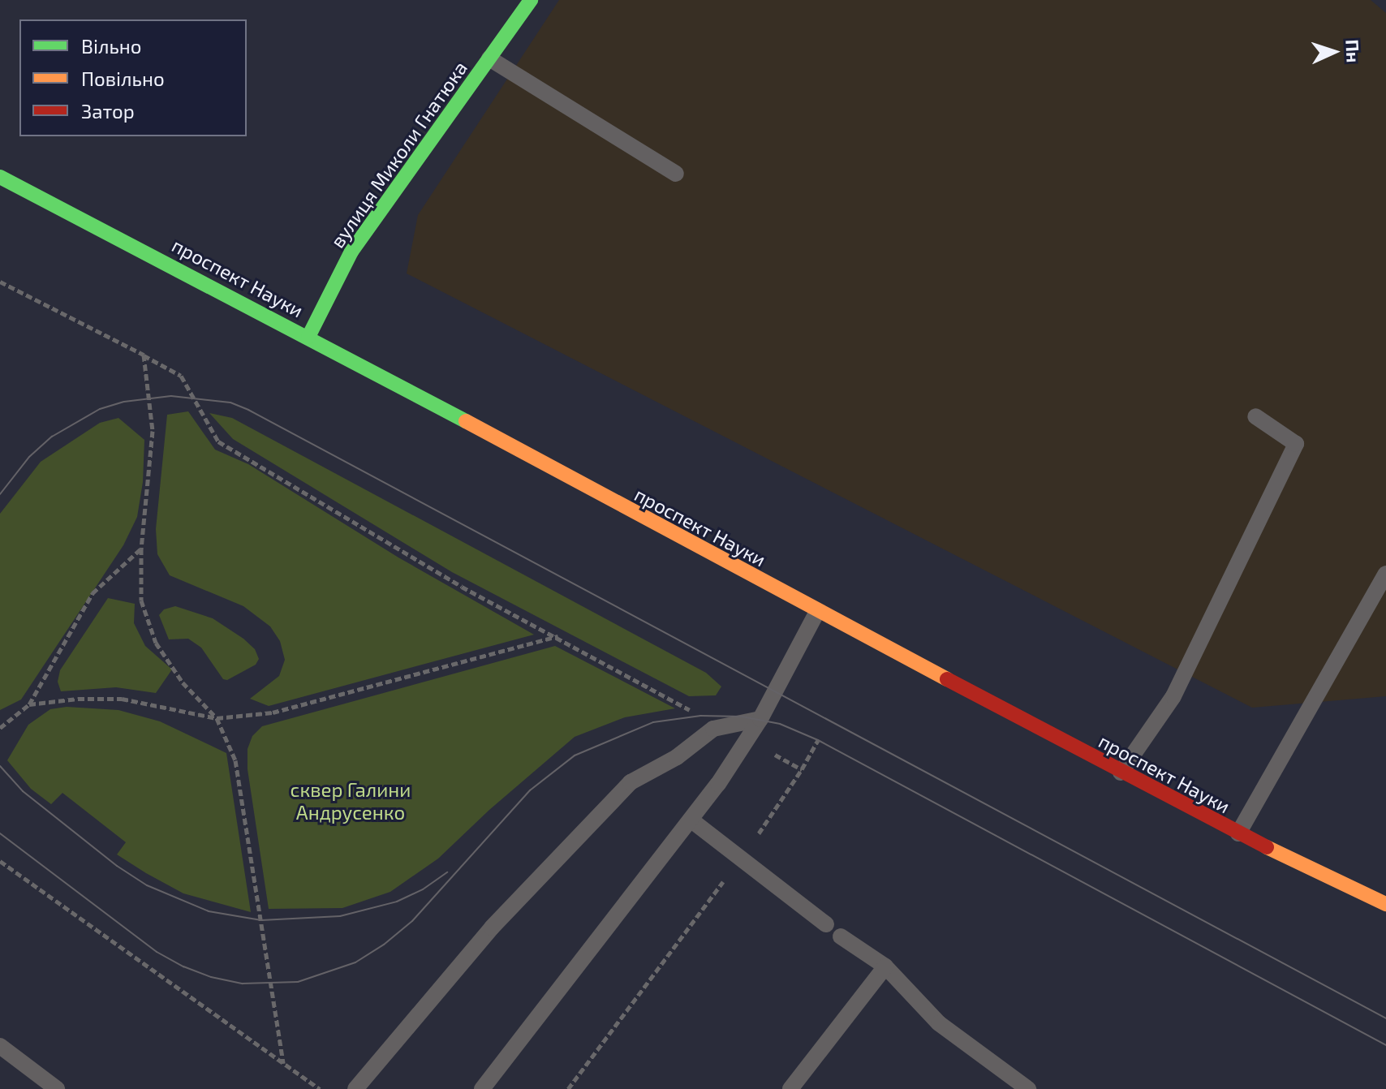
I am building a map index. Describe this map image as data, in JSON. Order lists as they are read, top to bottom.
{
  "streets": {
    "main road": ["вулиця Миколи Гнатюка", "проспект Науки"]
  },
  "crossings": [
    ["вулиця Миколи Гнатюка", "проспект Науки"]
  ],
  "parks": ["сквер Галини Андрусенко"],
  "legend": ["Вільно", "Повільно", "Затор"],
  "north": "right"
}
